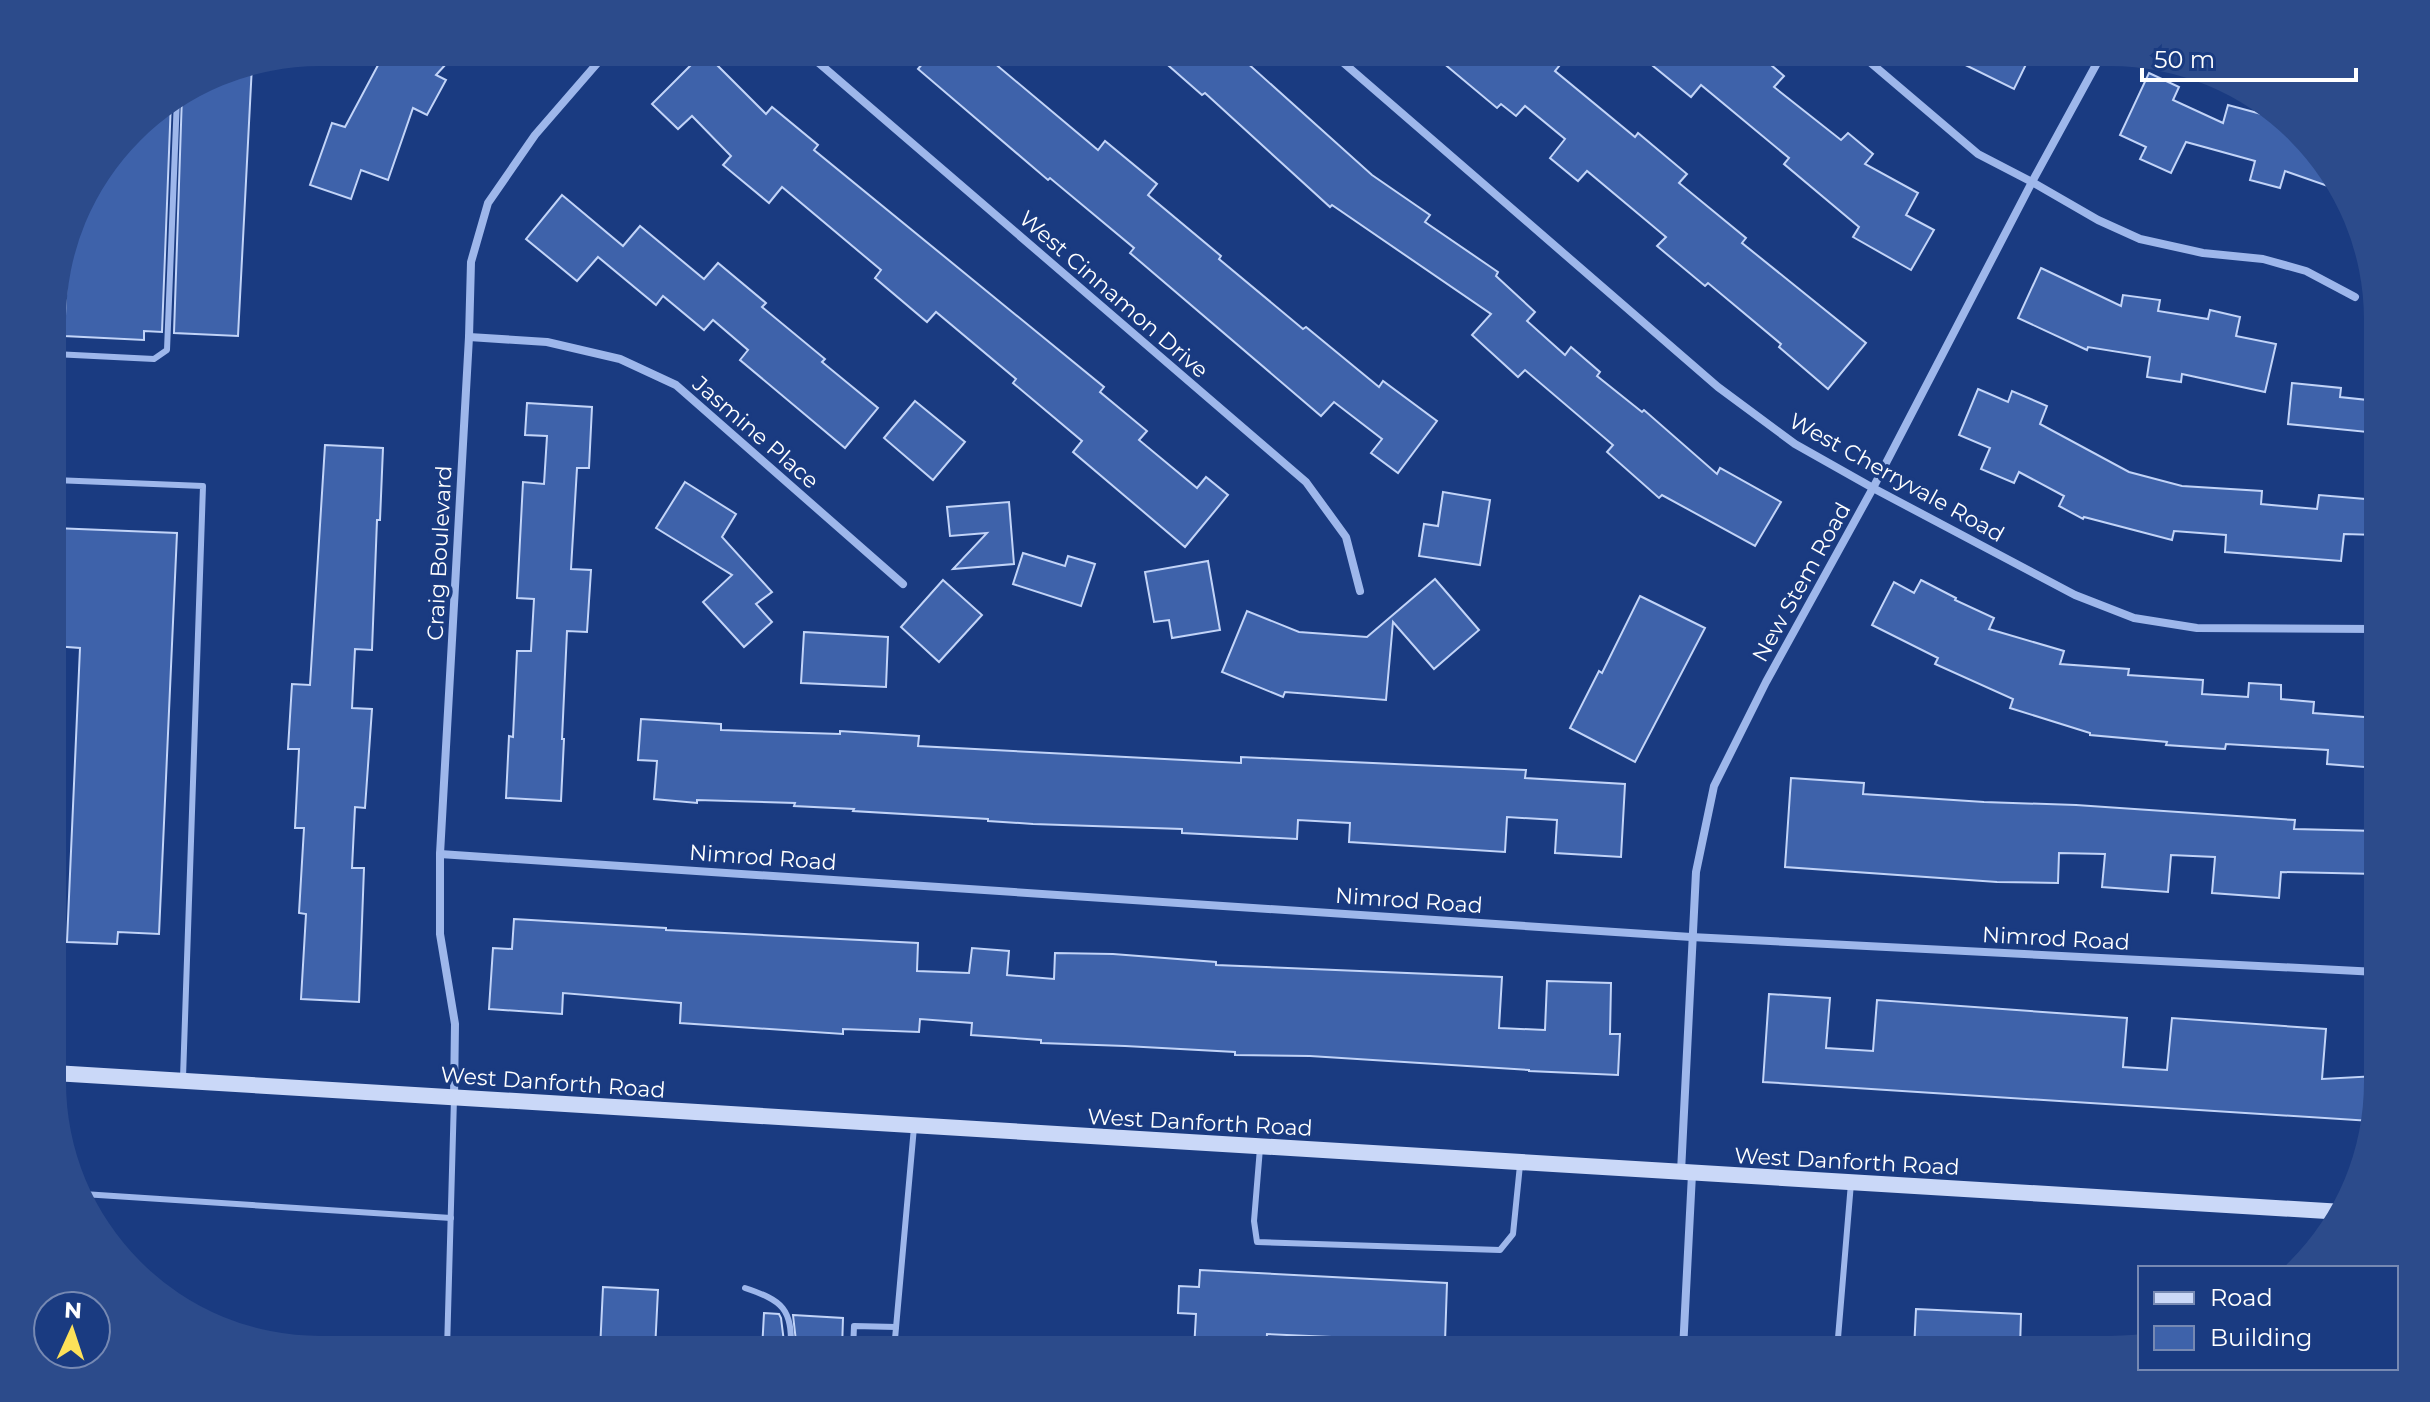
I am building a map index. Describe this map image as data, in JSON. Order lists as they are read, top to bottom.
{
  "streets": {
    "main road": ["West Danforth Road"],
    "street": [
      "West Cinnamon Drive",
      "Jasmine Place",
      "West Cherryvale Road",
      "Craig Boulevard",
      "New Stem Road",
      "Nimrod Road"
    ]
  },
  "crossings": [
    ["Jasmine Place", "Craig Boulevard"],
    ["West Cherryvale Road", "New Stem Road"],
    ["Craig Boulevard", "Nimrod Road"],
    ["Craig Boulevard", "West Danforth Road"],
    ["New Stem Road", "Nimrod Road"],
    ["New Stem Road", "West Danforth Road"]
  ],
  "legend": ["Road", "Building"],
  "scale_bar": "50 m",
  "north": "top"
}
